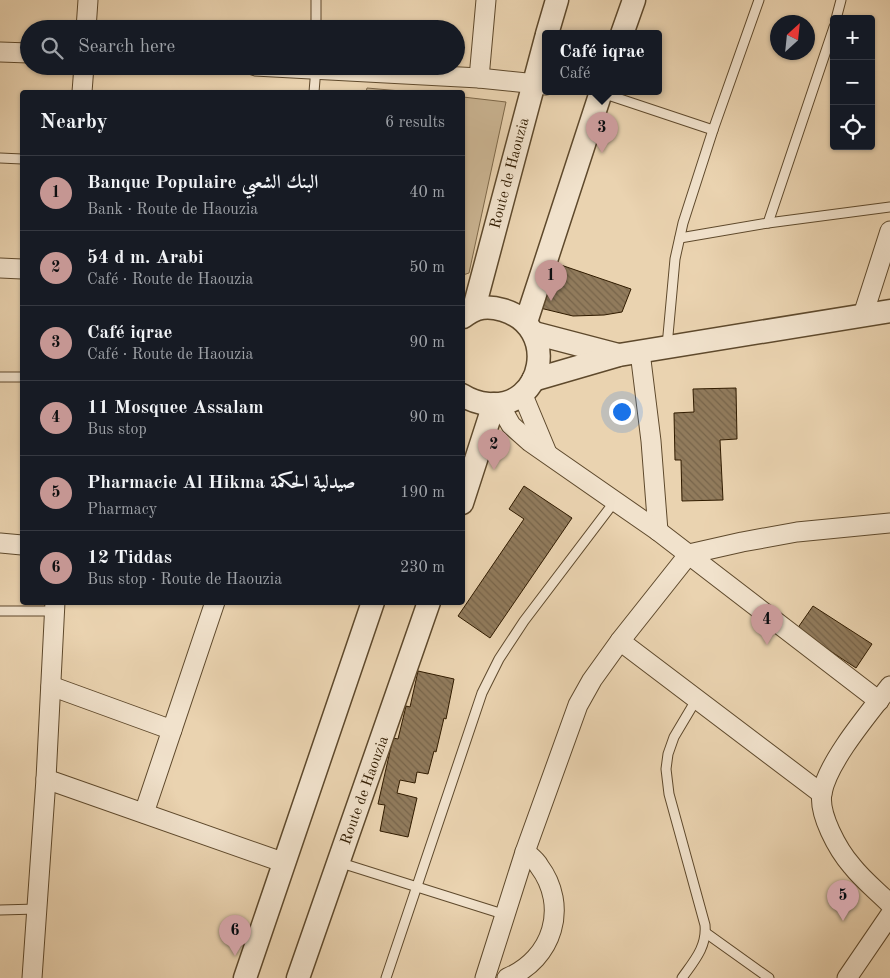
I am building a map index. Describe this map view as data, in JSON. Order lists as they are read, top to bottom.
{
  "streets": {
    "street": ["Route de Haouzia"]
  },
  "north": "top right",
  "page": {
    "map_buttons": ["+", "−"],
    "search": "Search here",
    "popup": ["Café iqrae", "Café"],
    "heading": ["Nearby", "6 results"],
    "pins": [
      "3",
      "1",
      "2",
      "4",
      "5",
      "6"
    ],
    "list": [
      {
        "mark": "1",
        "name": "Banque Populaire البنك الشعبي",
        "note": "Bank · Route de Haouzia",
        "value": "40 m"
      },
      {
        "mark": "2",
        "name": "54 d m. Arabi",
        "note": "Café · Route de Haouzia",
        "value": "50 m"
      },
      {
        "mark": "3",
        "name": "Café iqrae",
        "note": "Café · Route de Haouzia",
        "value": "90 m"
      },
      {
        "mark": "4",
        "name": "11 Mosquee Assalam",
        "note": "Bus stop",
        "value": "90 m"
      },
      {
        "mark": "5",
        "name": "Pharmacie Al Hikma صيدلية الحكمة",
        "note": "Pharmacy",
        "value": "190 m"
      },
      {
        "mark": "6",
        "name": "12 Tiddas",
        "note": "Bus stop · Route de Haouzia",
        "value": "230 m"
      }
    ]
  }
}
